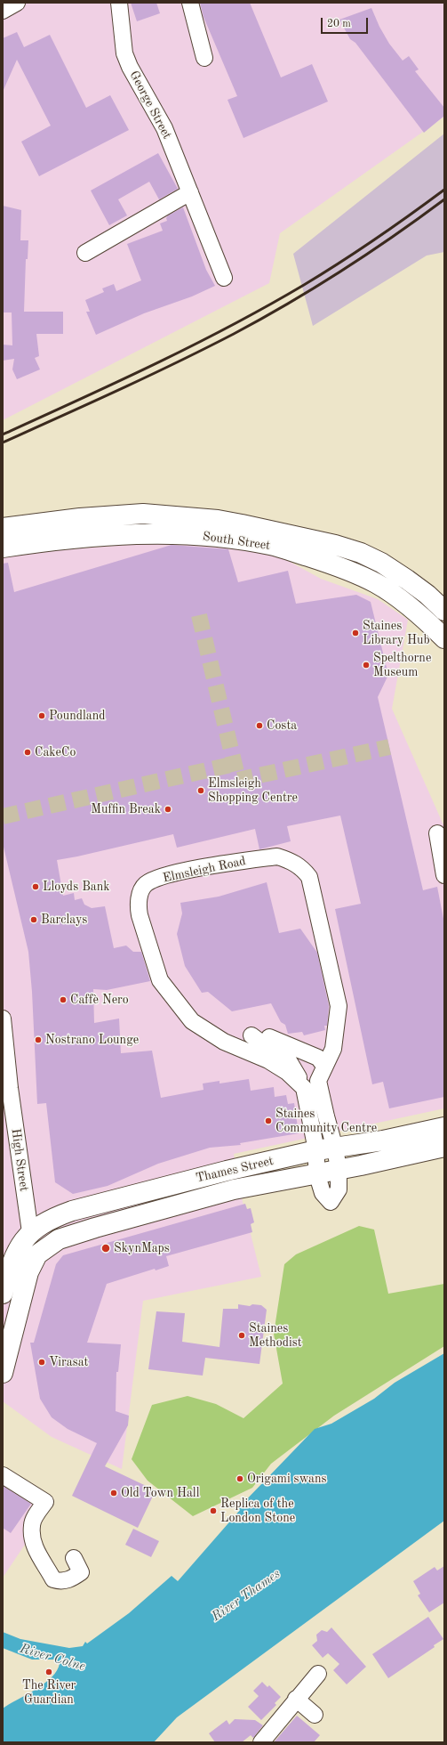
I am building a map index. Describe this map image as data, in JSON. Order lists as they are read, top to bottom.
{
  "streets": {
    "main road": ["South Street", "Thames Street"],
    "street": ["George Street", "Elmsleigh Road", "High Street"]
  },
  "crossings": [
    ["High Street", "Thames Street"]
  ],
  "water": ["River Thames", "River Colne"],
  "places": [
    "Staines Library Hub",
    "Spelthorne Museum",
    "Poundland",
    "Costa",
    "CakeCo",
    "Elmsleigh Shopping Centre",
    "Muffin Break",
    "Lloyds Bank",
    "Barclays",
    "Caffè Nero",
    "Nostrano Lounge",
    "Staines Community Centre",
    "SkynMaps",
    "Staines Methodist",
    "Virasat",
    "Origami swans",
    "Old Town Hall",
    "Replica of the London Stone",
    "The River Guardian"
  ],
  "scale_bar": "20 m"
}
